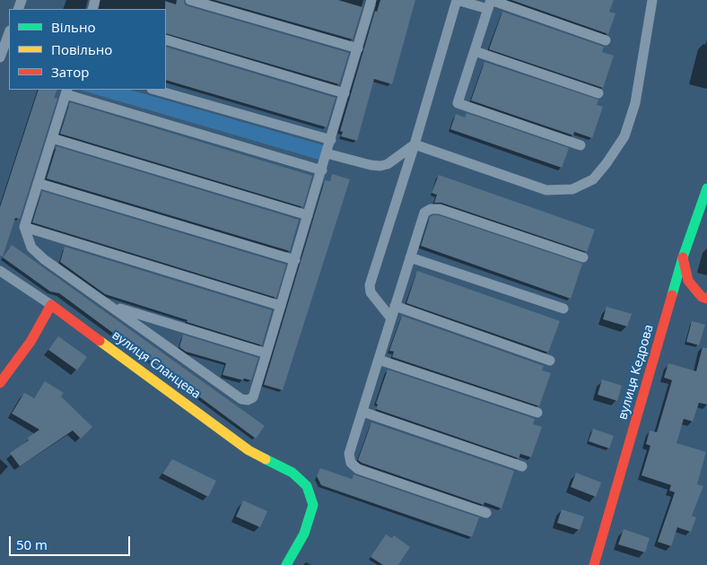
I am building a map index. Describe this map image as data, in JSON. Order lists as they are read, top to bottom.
{
  "streets": {
    "street": ["вулиця Сланцева", "вулиця Кедрова"]
  },
  "legend": ["Вільно", "Повільно", "Затор"],
  "scale_bar": "50 m"
}
